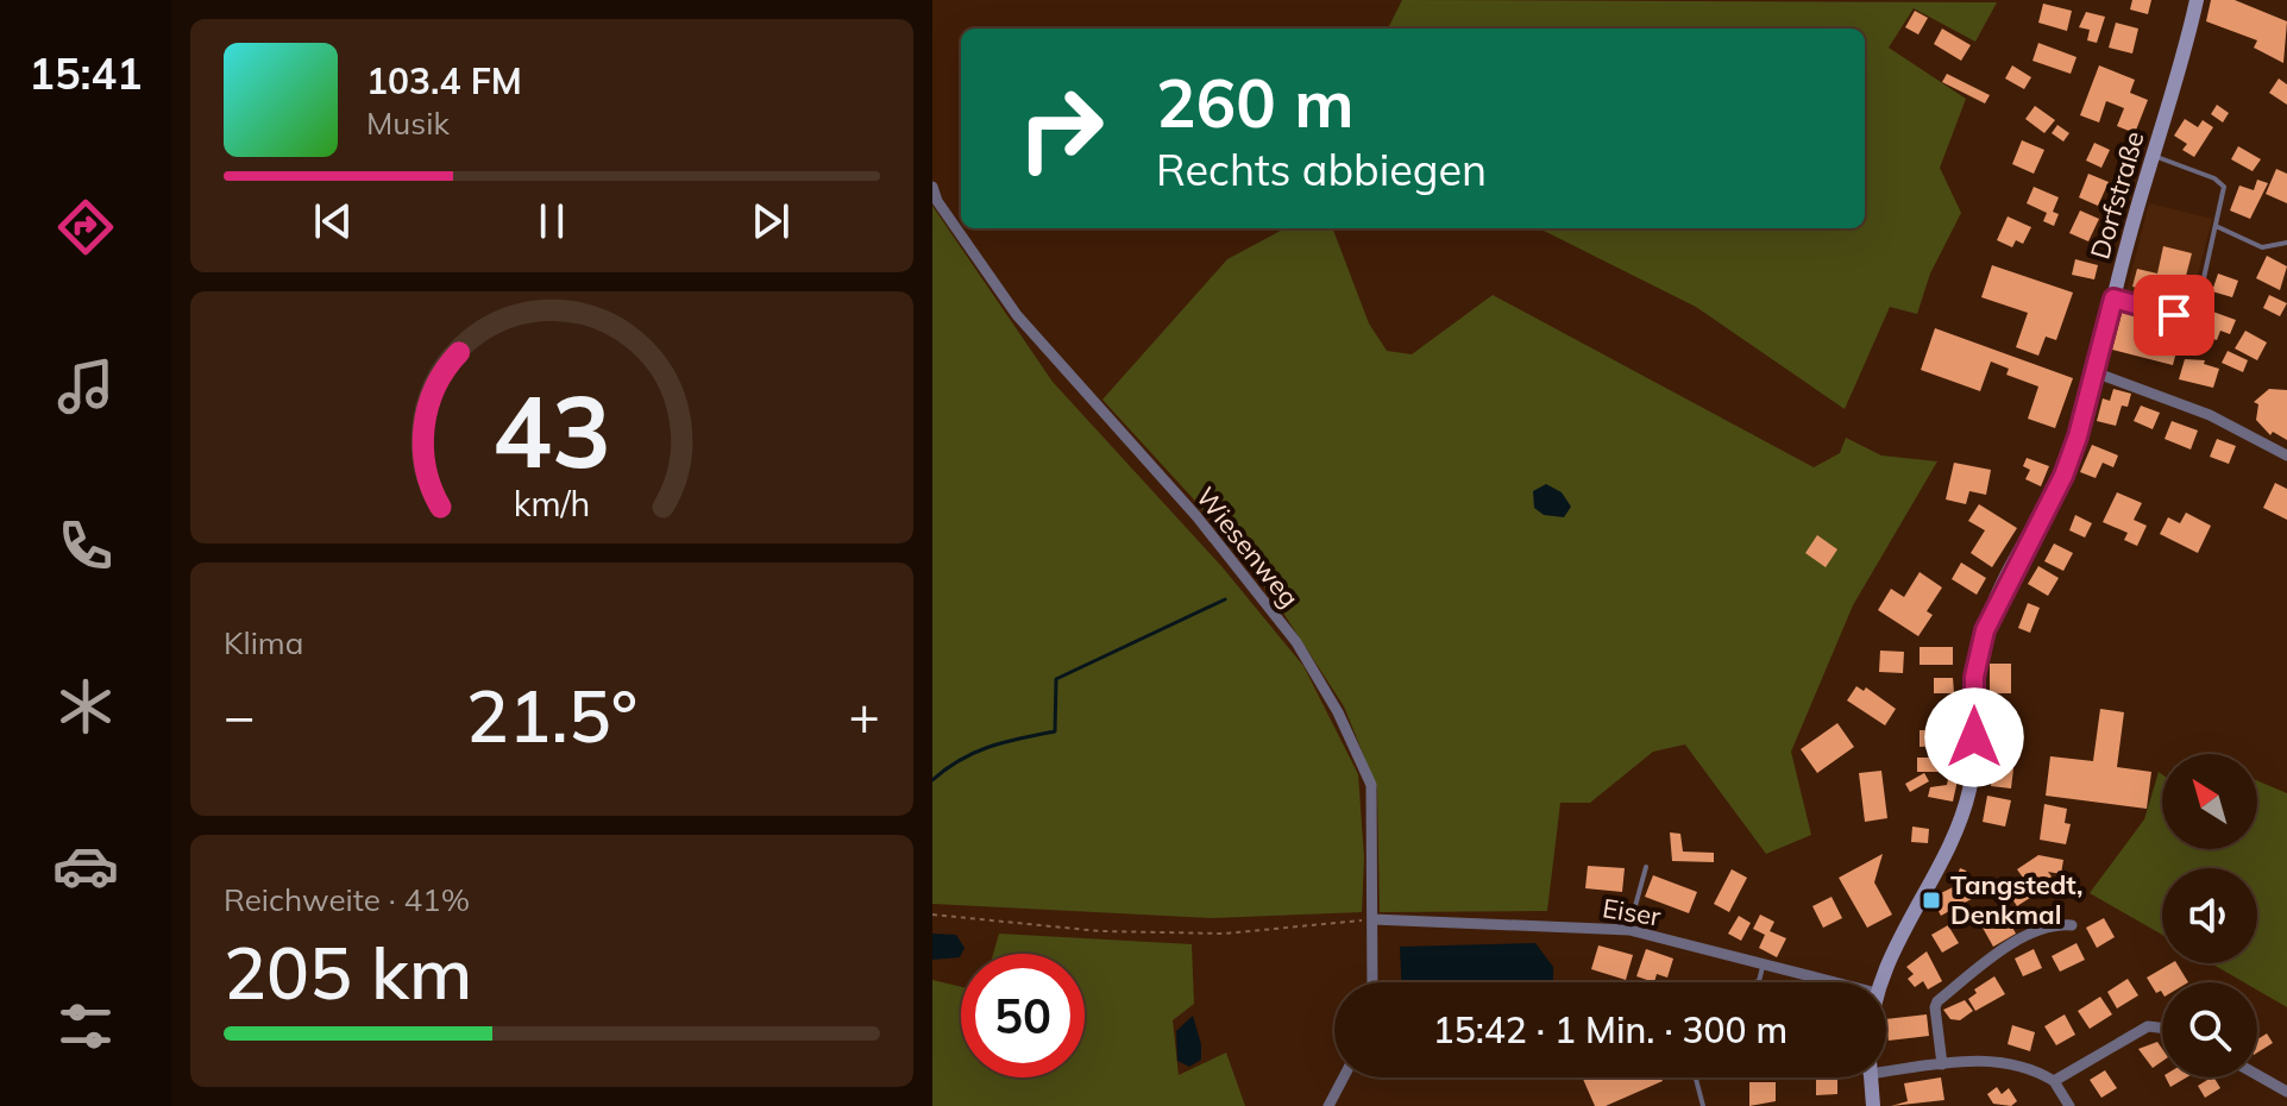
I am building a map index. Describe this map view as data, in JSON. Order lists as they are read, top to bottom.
{
  "streets": {
    "main road": ["Dorfstraße"],
    "street": ["Wiesenweg", "Eiser"]
  },
  "crossings": [
    ["Wiesenweg", "Eiser"]
  ],
  "places": {
    "transit": ["Tangstedt, Denkmal"]
  },
  "north": "top left",
  "page": {
    "tabs": "15:41",
    "turn": ["260 m", "Rechts abbiegen"],
    "song": ["103.4 FM", "Musik"],
    "tile": [
      "Klima",
      ["Reichweite · 41%", "205 km"]
    ],
    "heat": ["−", "21.5°", "+"],
    "limit": "50",
    "trip": "15:42 · 1 Min. · 300 m",
    "gauge": ["43", "km/h"]
  }
}
